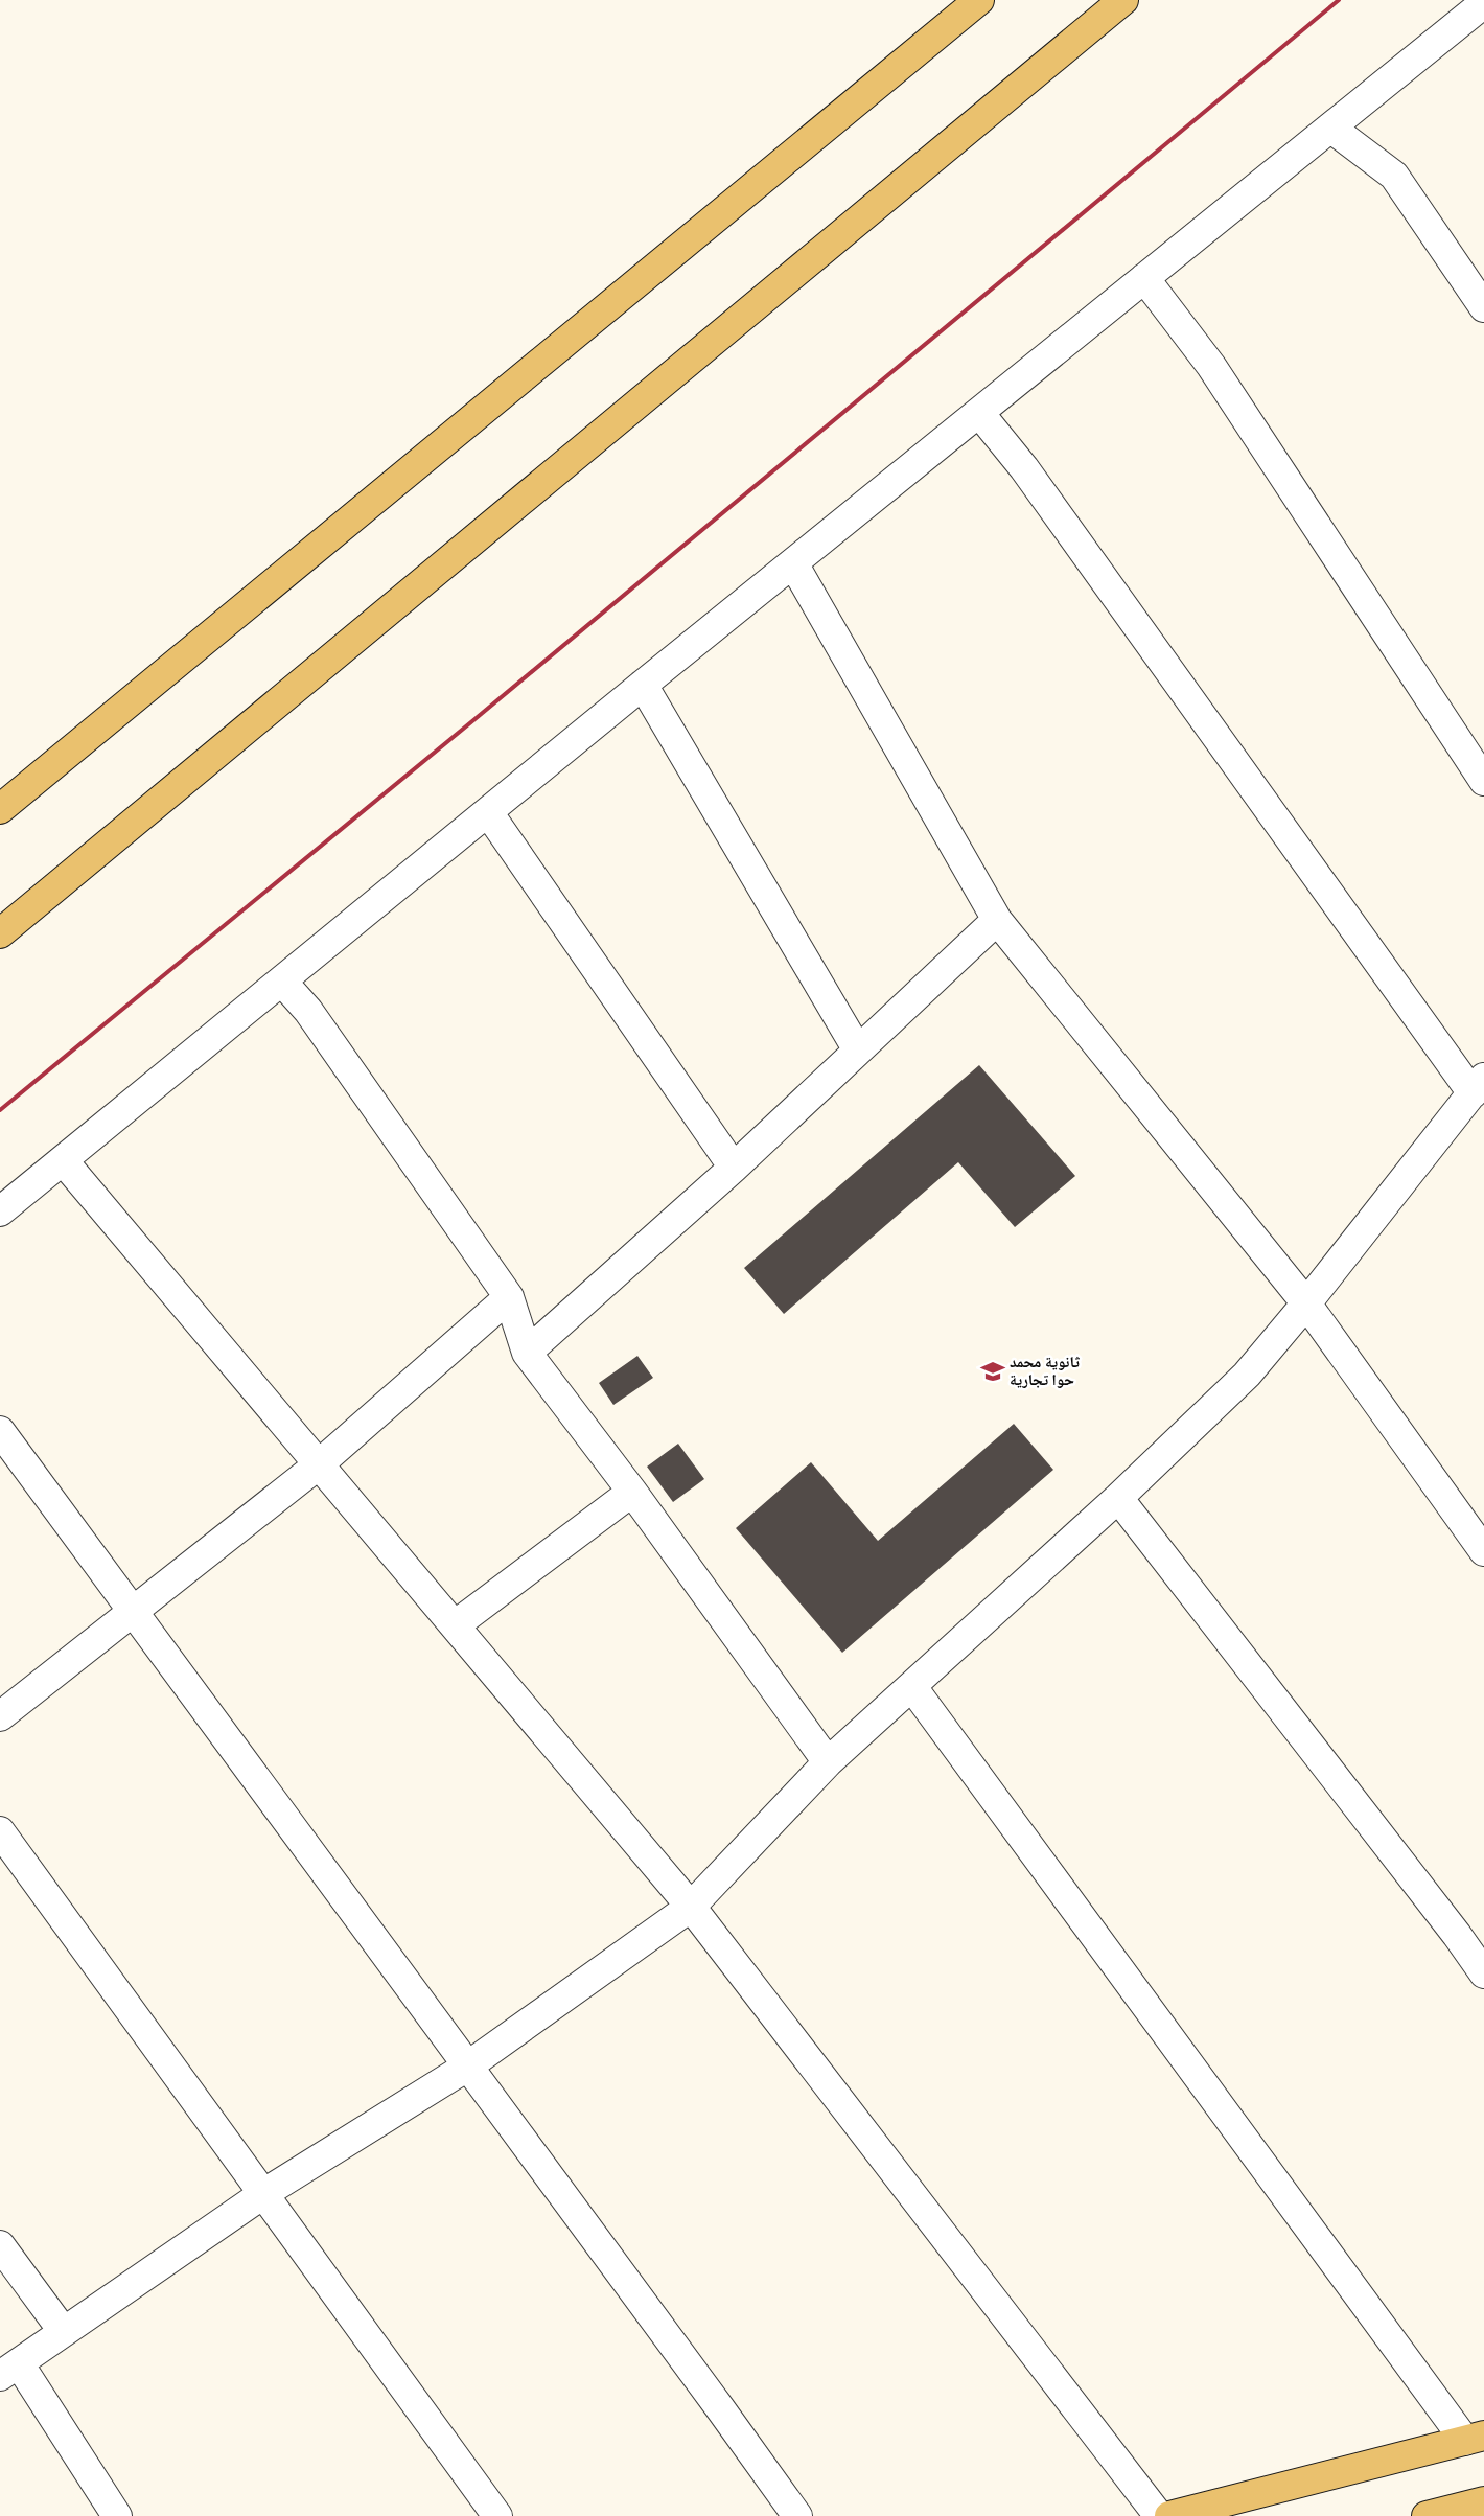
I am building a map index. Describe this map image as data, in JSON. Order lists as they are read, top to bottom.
{
  "places": {
    "school or university": ["ثانوية محمد حوا تجارية"]
  }
}
